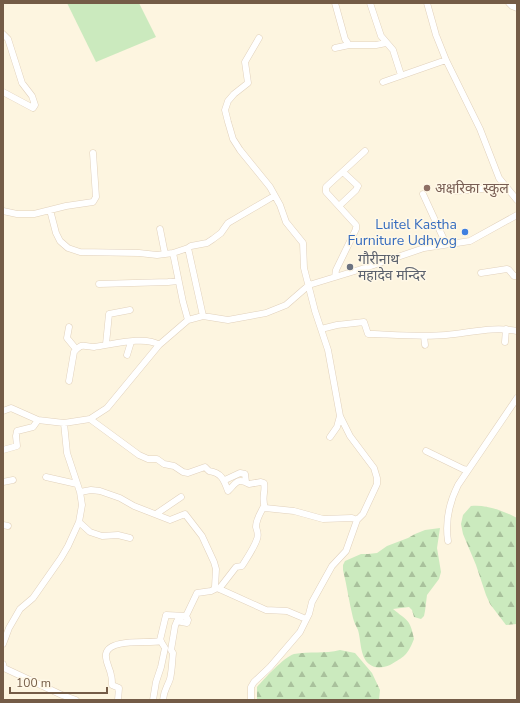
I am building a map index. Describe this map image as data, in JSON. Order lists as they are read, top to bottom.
{
  "places": ["अक्षरिका स्कुल", "Luitel Kastha Furniture Udhyog", "गौरीनाथ महादेव मन्दिर"],
  "scale_bar": "100 m"
}
